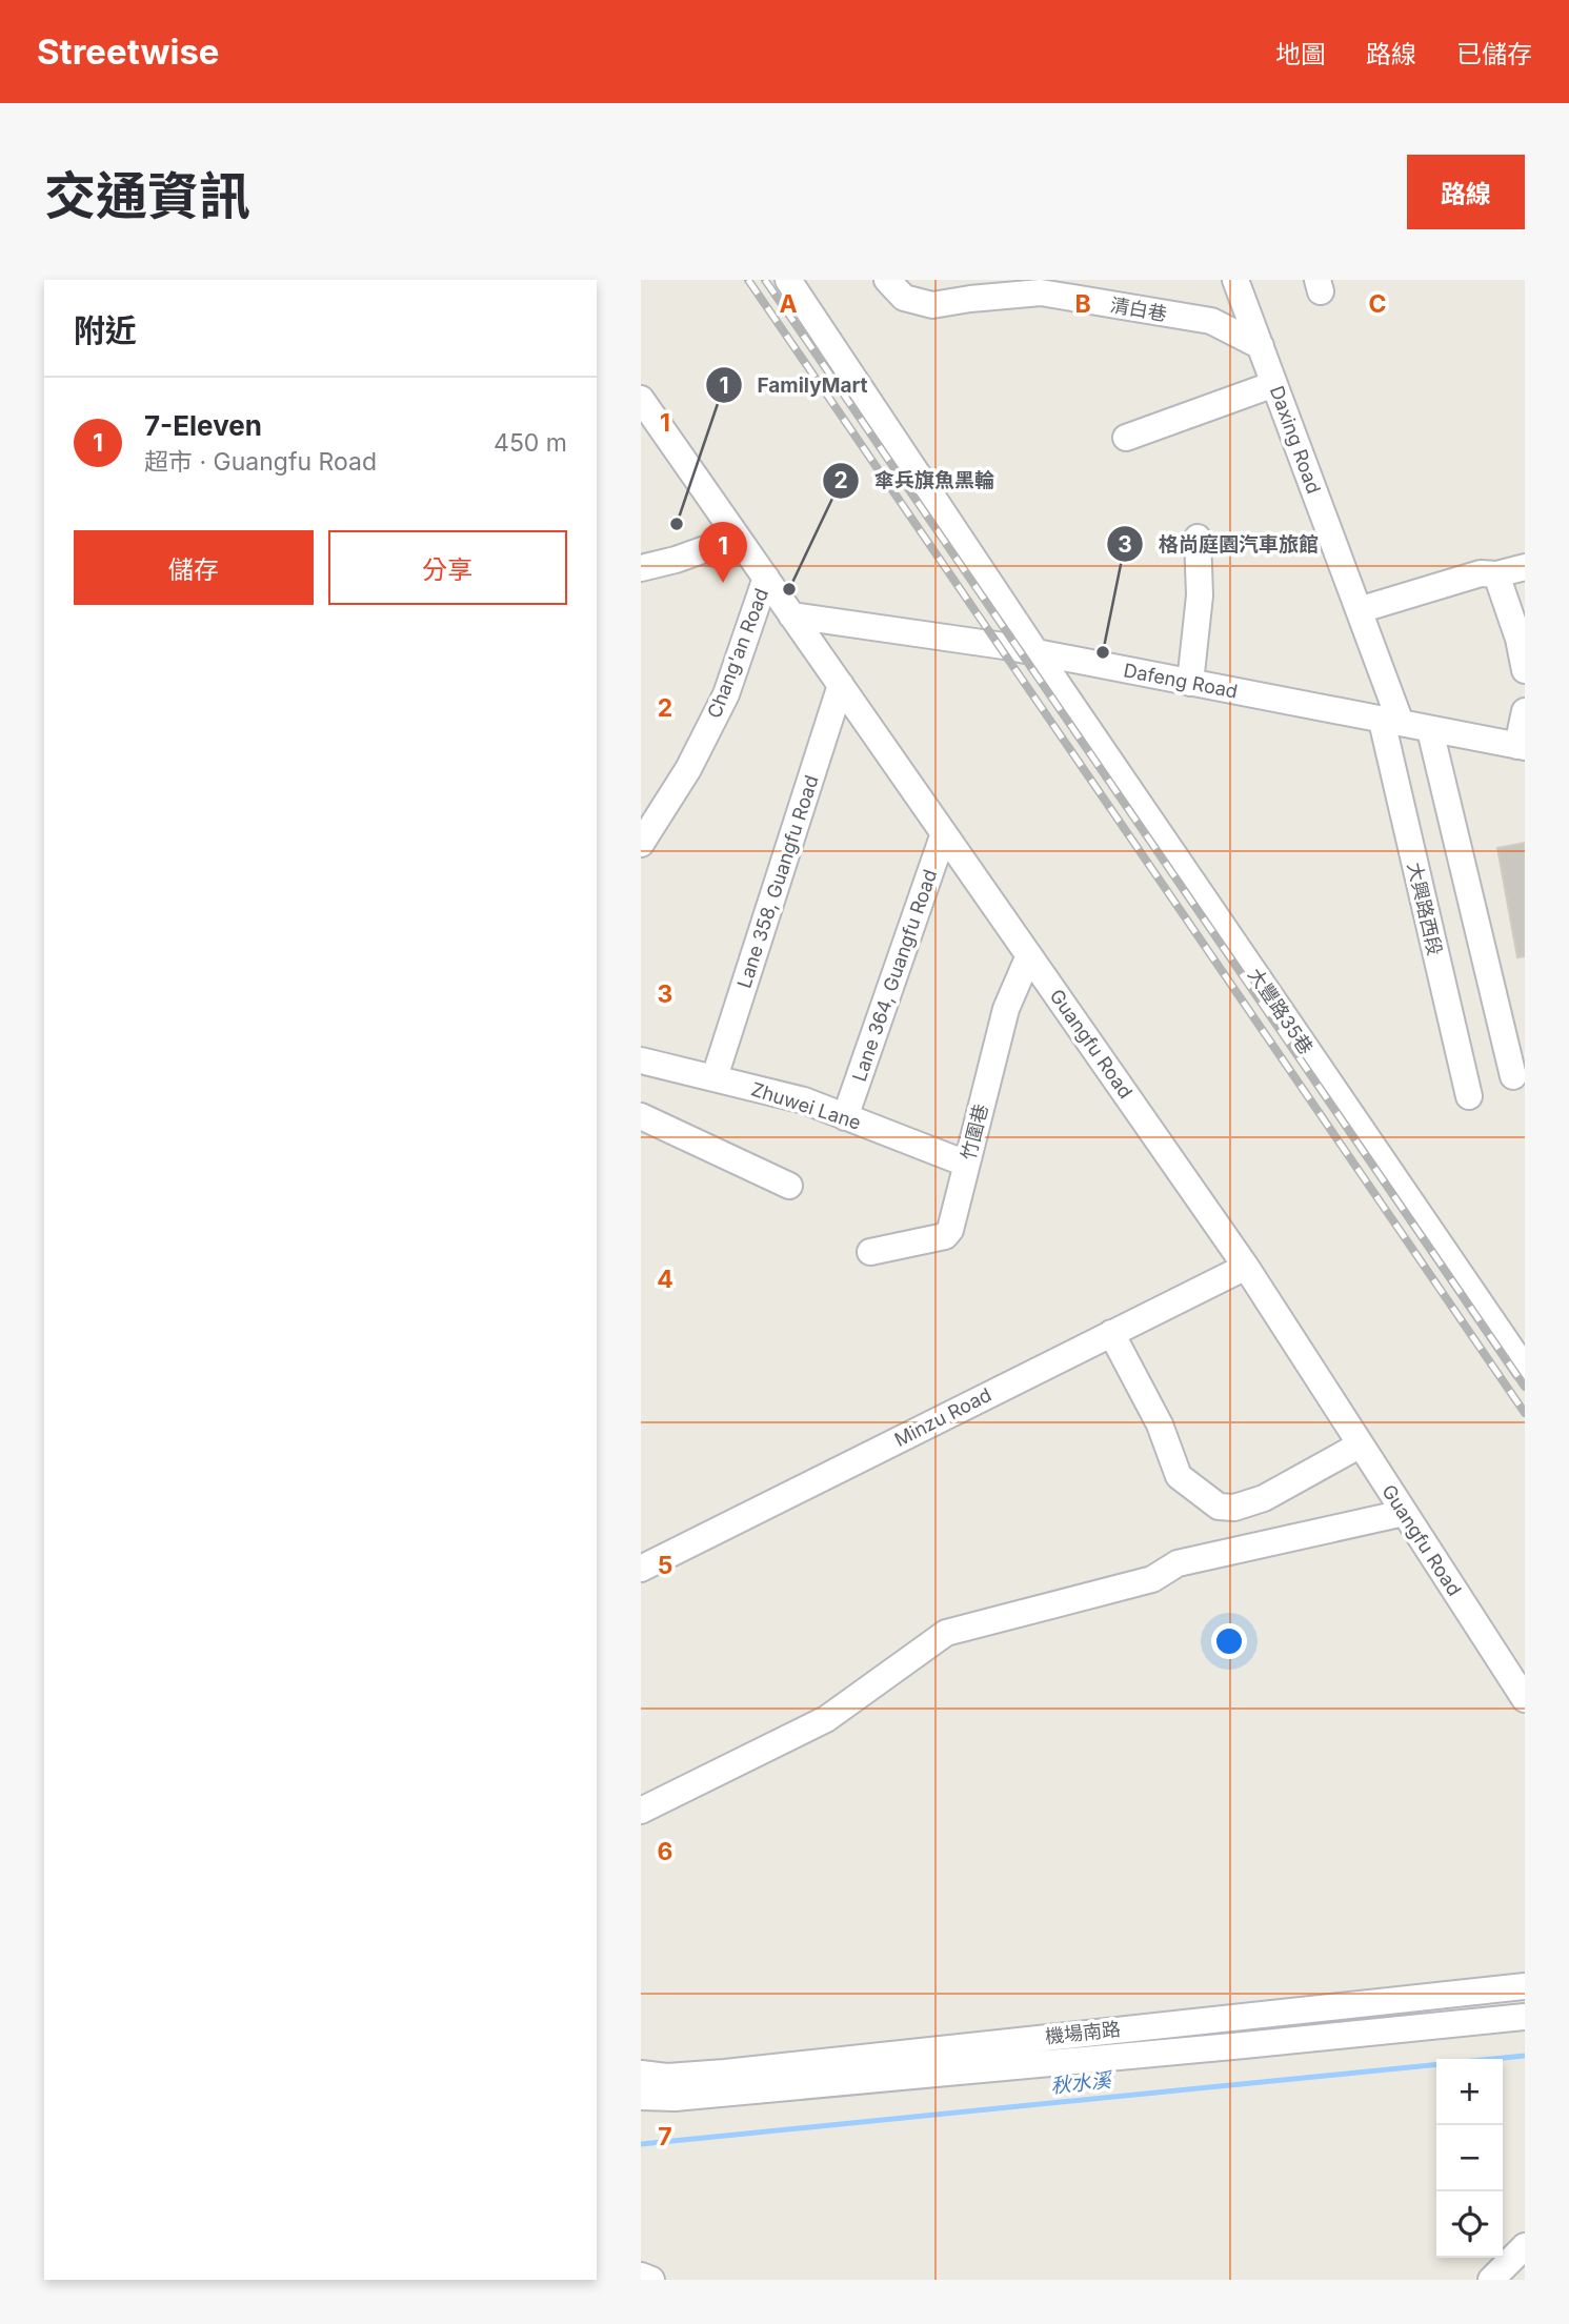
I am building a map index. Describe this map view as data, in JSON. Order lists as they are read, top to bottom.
{
  "streets": {
    "street": [
      "清白巷",
      "Daxing Road",
      "Chang'an Road",
      "Dafeng Road",
      "Lane 358, Guangfu Road",
      "大興路西段",
      "Lane 364, Guangfu Road",
      "大豐路35巷",
      "Guangfu Road",
      "Zhuwei Lane",
      "竹圍巷",
      "Minzu Road",
      "機場南路"
    ]
  },
  "crossings": [
    ["清白巷", "Daxing Road"],
    ["Daxing Road", "Dafeng Road"],
    ["Daxing Road", "大興路西段"],
    ["Chang'an Road", "Guangfu Road"],
    ["Dafeng Road", "大興路西段"],
    ["Dafeng Road", "大豐路35巷"],
    ["Dafeng Road", "Guangfu Road"],
    ["Lane 358, Guangfu Road", "Guangfu Road"],
    ["Lane 358, Guangfu Road", "Zhuwei Lane"],
    ["Lane 364, Guangfu Road", "Guangfu Road"],
    ["Lane 364, Guangfu Road", "Zhuwei Lane"],
    ["Guangfu Road", "竹圍巷"],
    ["Guangfu Road", "Minzu Road"],
    ["Zhuwei Lane", "竹圍巷"]
  ],
  "water": ["秋水溪"],
  "places": ["FamilyMart", "傘兵旗魚黑輪", "格尚庭園汽車旅館"],
  "page": {
    "header": "Streetwise",
    "nav": ["地圖", "路線", "已儲存"],
    "title": "交通資訊",
    "buttons": [
      "路線",
      ["儲存", "分享"]
    ],
    "heading": "附近",
    "list": [
      {
        "mark": "1",
        "name": "7-Eleven",
        "note": "超市 · Guangfu Road",
        "value": "450 m"
      }
    ],
    "pins": "1",
    "map_buttons": ["+", "−"]
  },
  "grid": {
    "columns": ["A", "B", "C"],
    "rows": [
      "1",
      "2",
      "3",
      "4",
      "5",
      "6",
      "7"
    ]
  }
}
